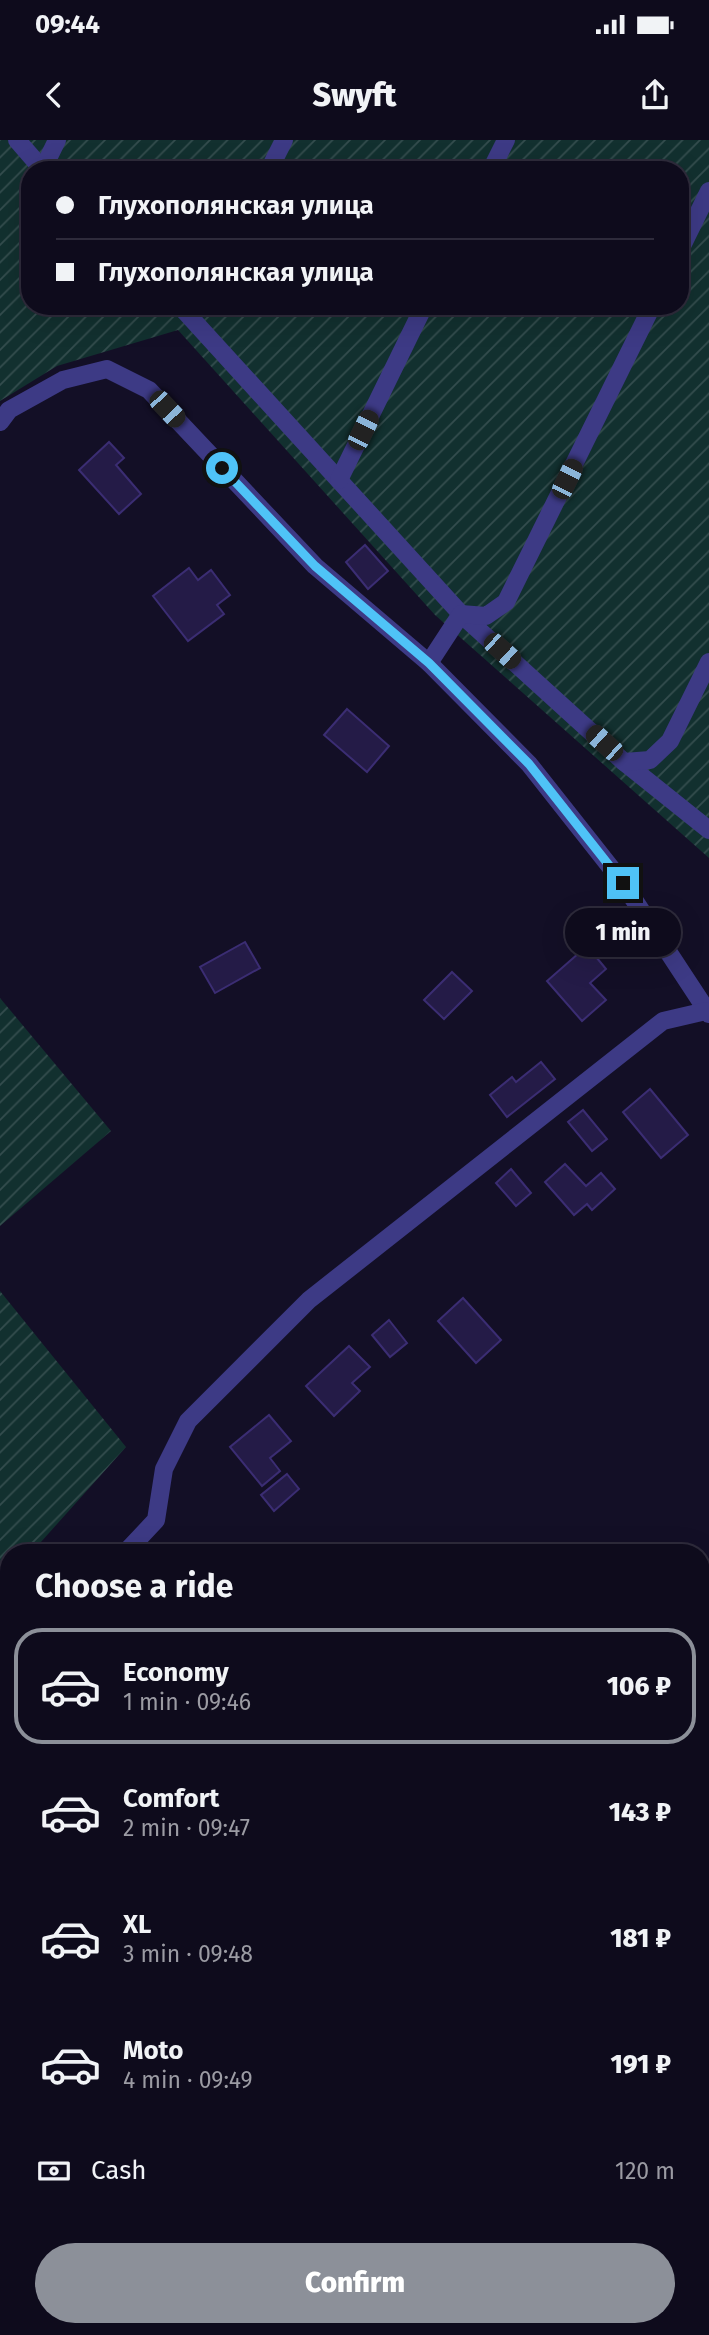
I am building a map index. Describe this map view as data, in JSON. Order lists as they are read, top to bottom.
{
  "page": {
    "status": "09:44",
    "header": "Swyft",
    "banner": ["Глухополянская улица", "Глухополянская улица"],
    "bubble": "1 min",
    "heading": "Choose a ride",
    "list": [
      {
        "name": "Economy",
        "note": "1 min · 09:46",
        "value": "106 ₽"
      },
      {
        "name": "Comfort",
        "note": "2 min · 09:47",
        "value": "143 ₽"
      },
      {
        "name": "XL",
        "note": "3 min · 09:48",
        "value": "181 ₽"
      },
      {
        "name": "Moto",
        "note": "4 min · 09:49",
        "value": "191 ₽"
      }
    ],
    "pay": ["Cash", "120 m"],
    "buttons": "Confirm"
  }
}
